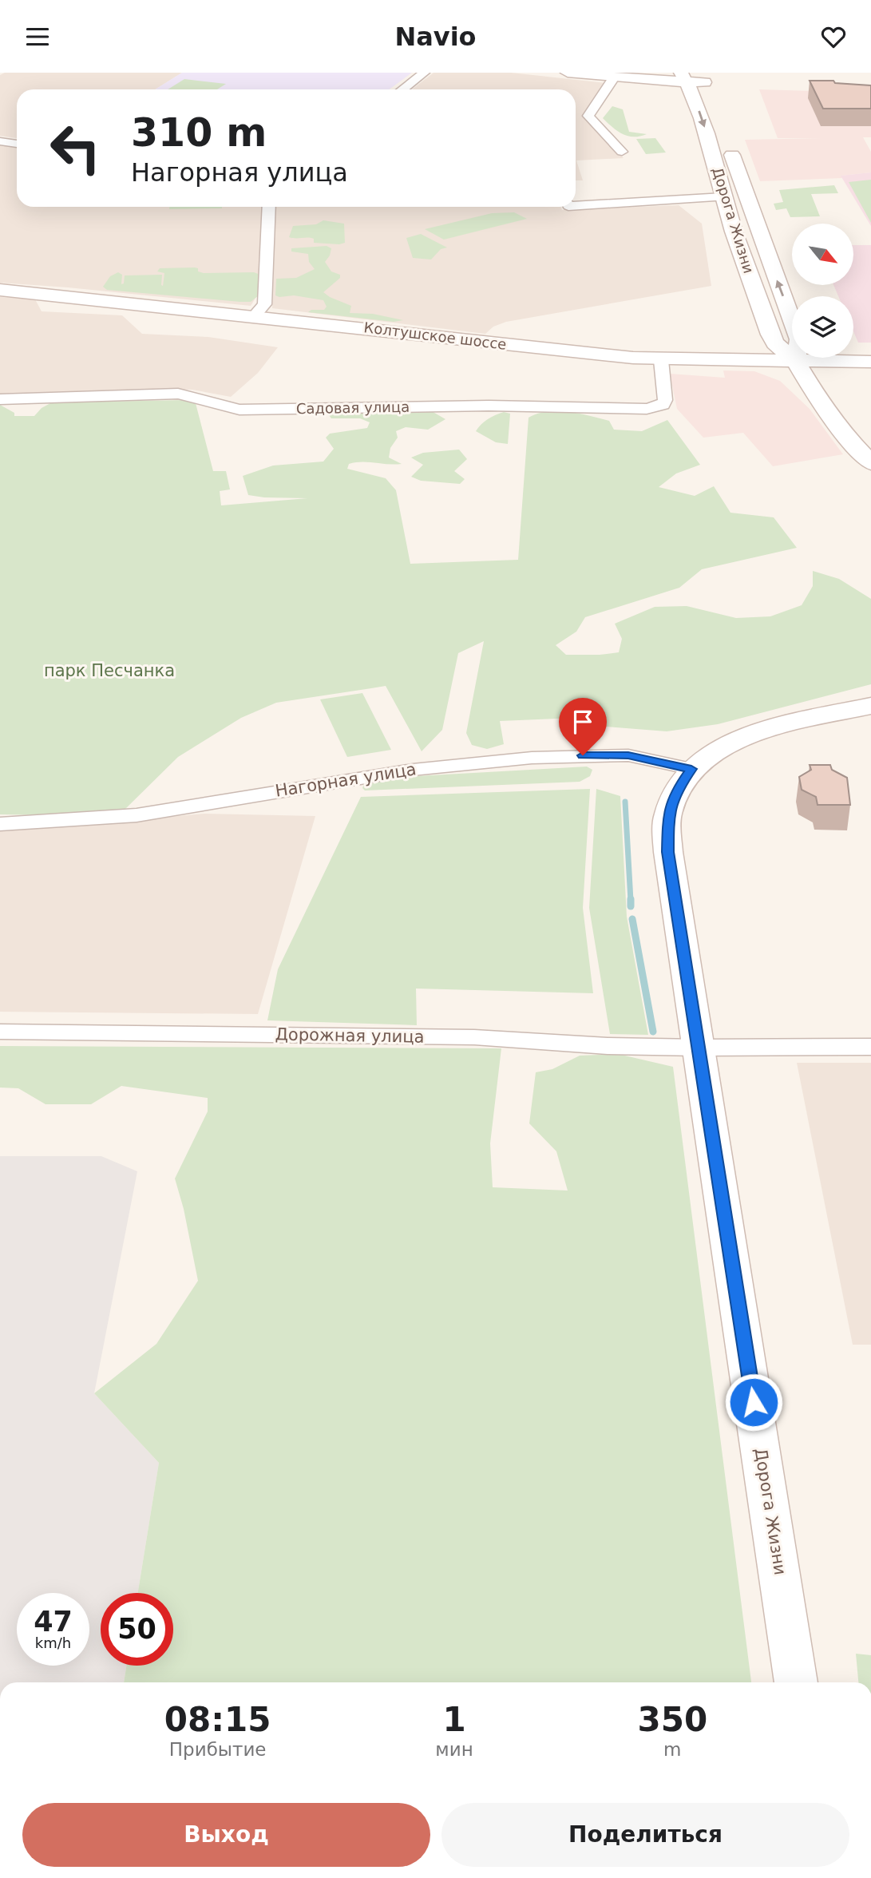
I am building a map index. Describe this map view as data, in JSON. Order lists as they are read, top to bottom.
{
  "streets": {
    "main road": ["Дорога Жизни", "Колтушское шоссе"],
    "street": ["Садовая улица", "Нагорная улица", "Дорожная улица"]
  },
  "crossings": [
    ["Дорога Жизни", "Колтушское шоссе"],
    ["Дорога Жизни", "Нагорная улица"],
    ["Дорога Жизни", "Дорожная улица"],
    ["Колтушское шоссе", "Садовая улица"]
  ],
  "parks": ["парк Песчанка"],
  "north": "bottom right",
  "page": {
    "header": "Navio",
    "turn": ["310 m", "Нагорная улица"],
    "speed": "47 km/h",
    "limit": "50",
    "eta": [
      "08:15",
      "Прибытие",
      "1",
      "мин",
      "350",
      "m"
    ],
    "buttons": ["Выход", "Поделиться"]
  }
}
